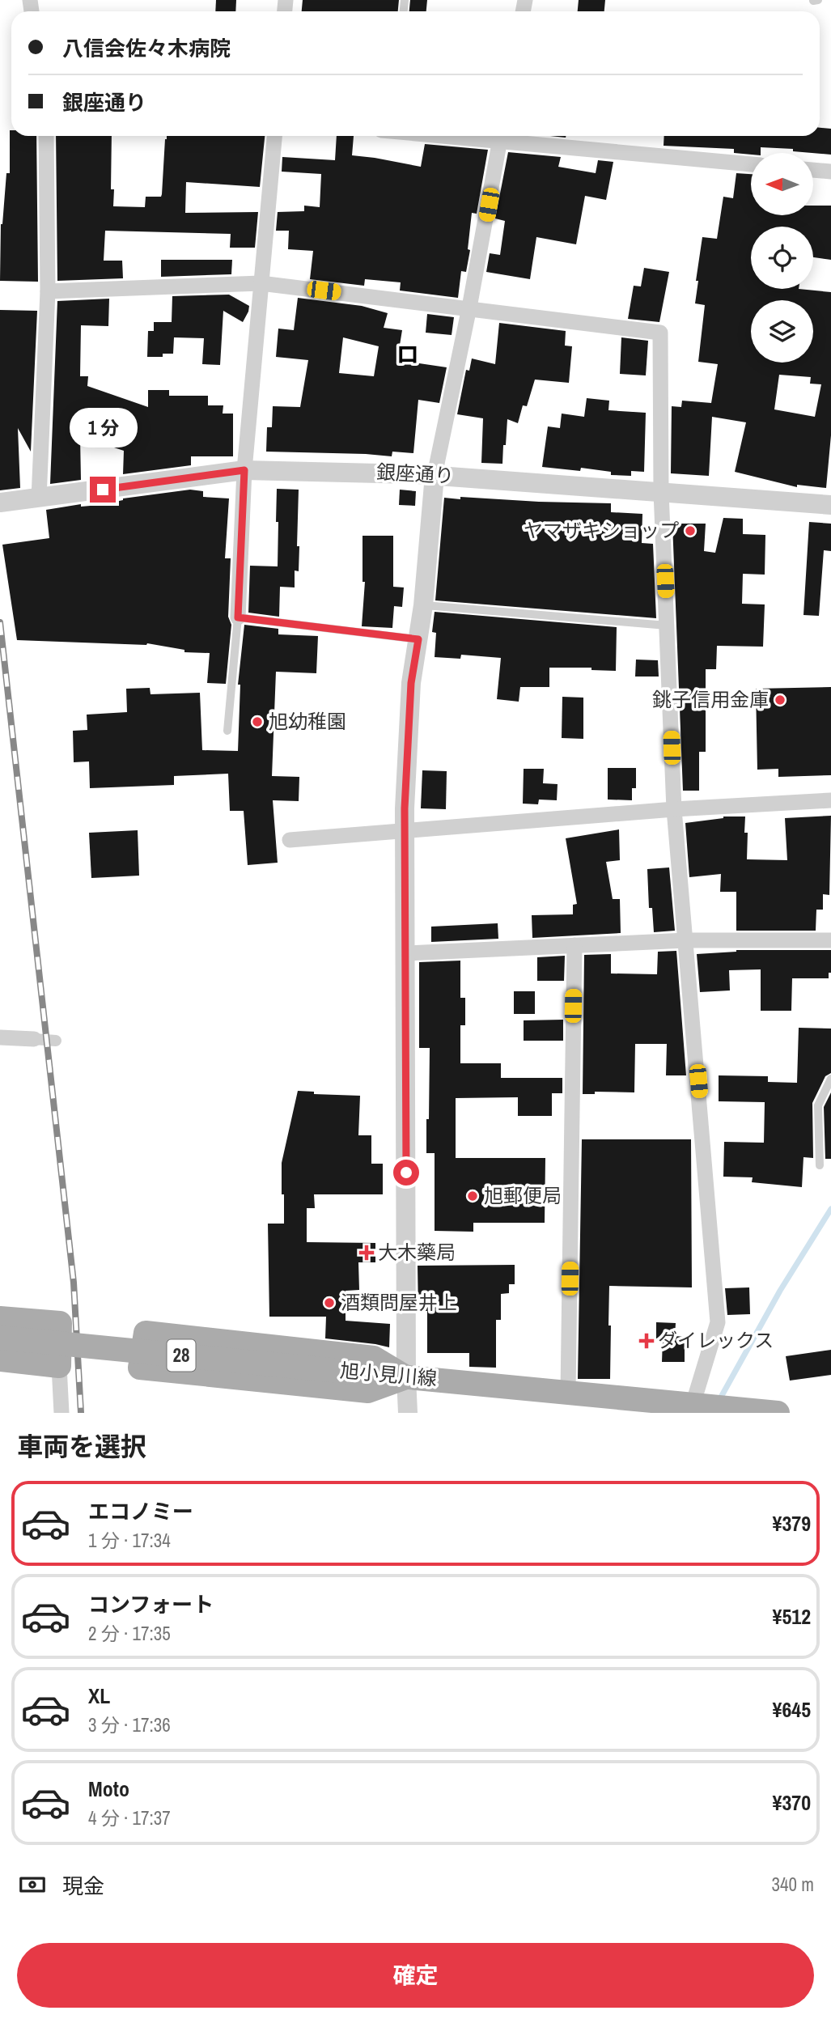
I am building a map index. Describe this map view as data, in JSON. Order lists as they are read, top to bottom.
{
  "streets": {
    "main road": ["28", "旭小見川線"],
    "street": ["銀座通り"]
  },
  "districts": ["ロ"],
  "places": {
    "other": [
      "ヤマザキショップ",
      "銚子信用金庫",
      "旭幼稚園",
      "旭郵便局",
      "酒類問屋井上"
    ],
    "health": ["大木藥局", "ダイレックス"]
  },
  "north": "left",
  "page": {
    "banner": ["八信会佐々木病院", "銀座通り"],
    "bubble": "1 分",
    "heading": "車両を選択",
    "list": [
      {
        "name": "エコノミー",
        "note": "1 分 · 17:34",
        "value": "¥379"
      },
      {
        "name": "コンフォート",
        "note": "2 分 · 17:35",
        "value": "¥512"
      },
      {
        "name": "XL",
        "note": "3 分 · 17:36",
        "value": "¥645"
      },
      {
        "name": "Moto",
        "note": "4 分 · 17:37",
        "value": "¥370"
      }
    ],
    "pay": ["現金", "340 m"],
    "buttons": "確定"
  }
}
